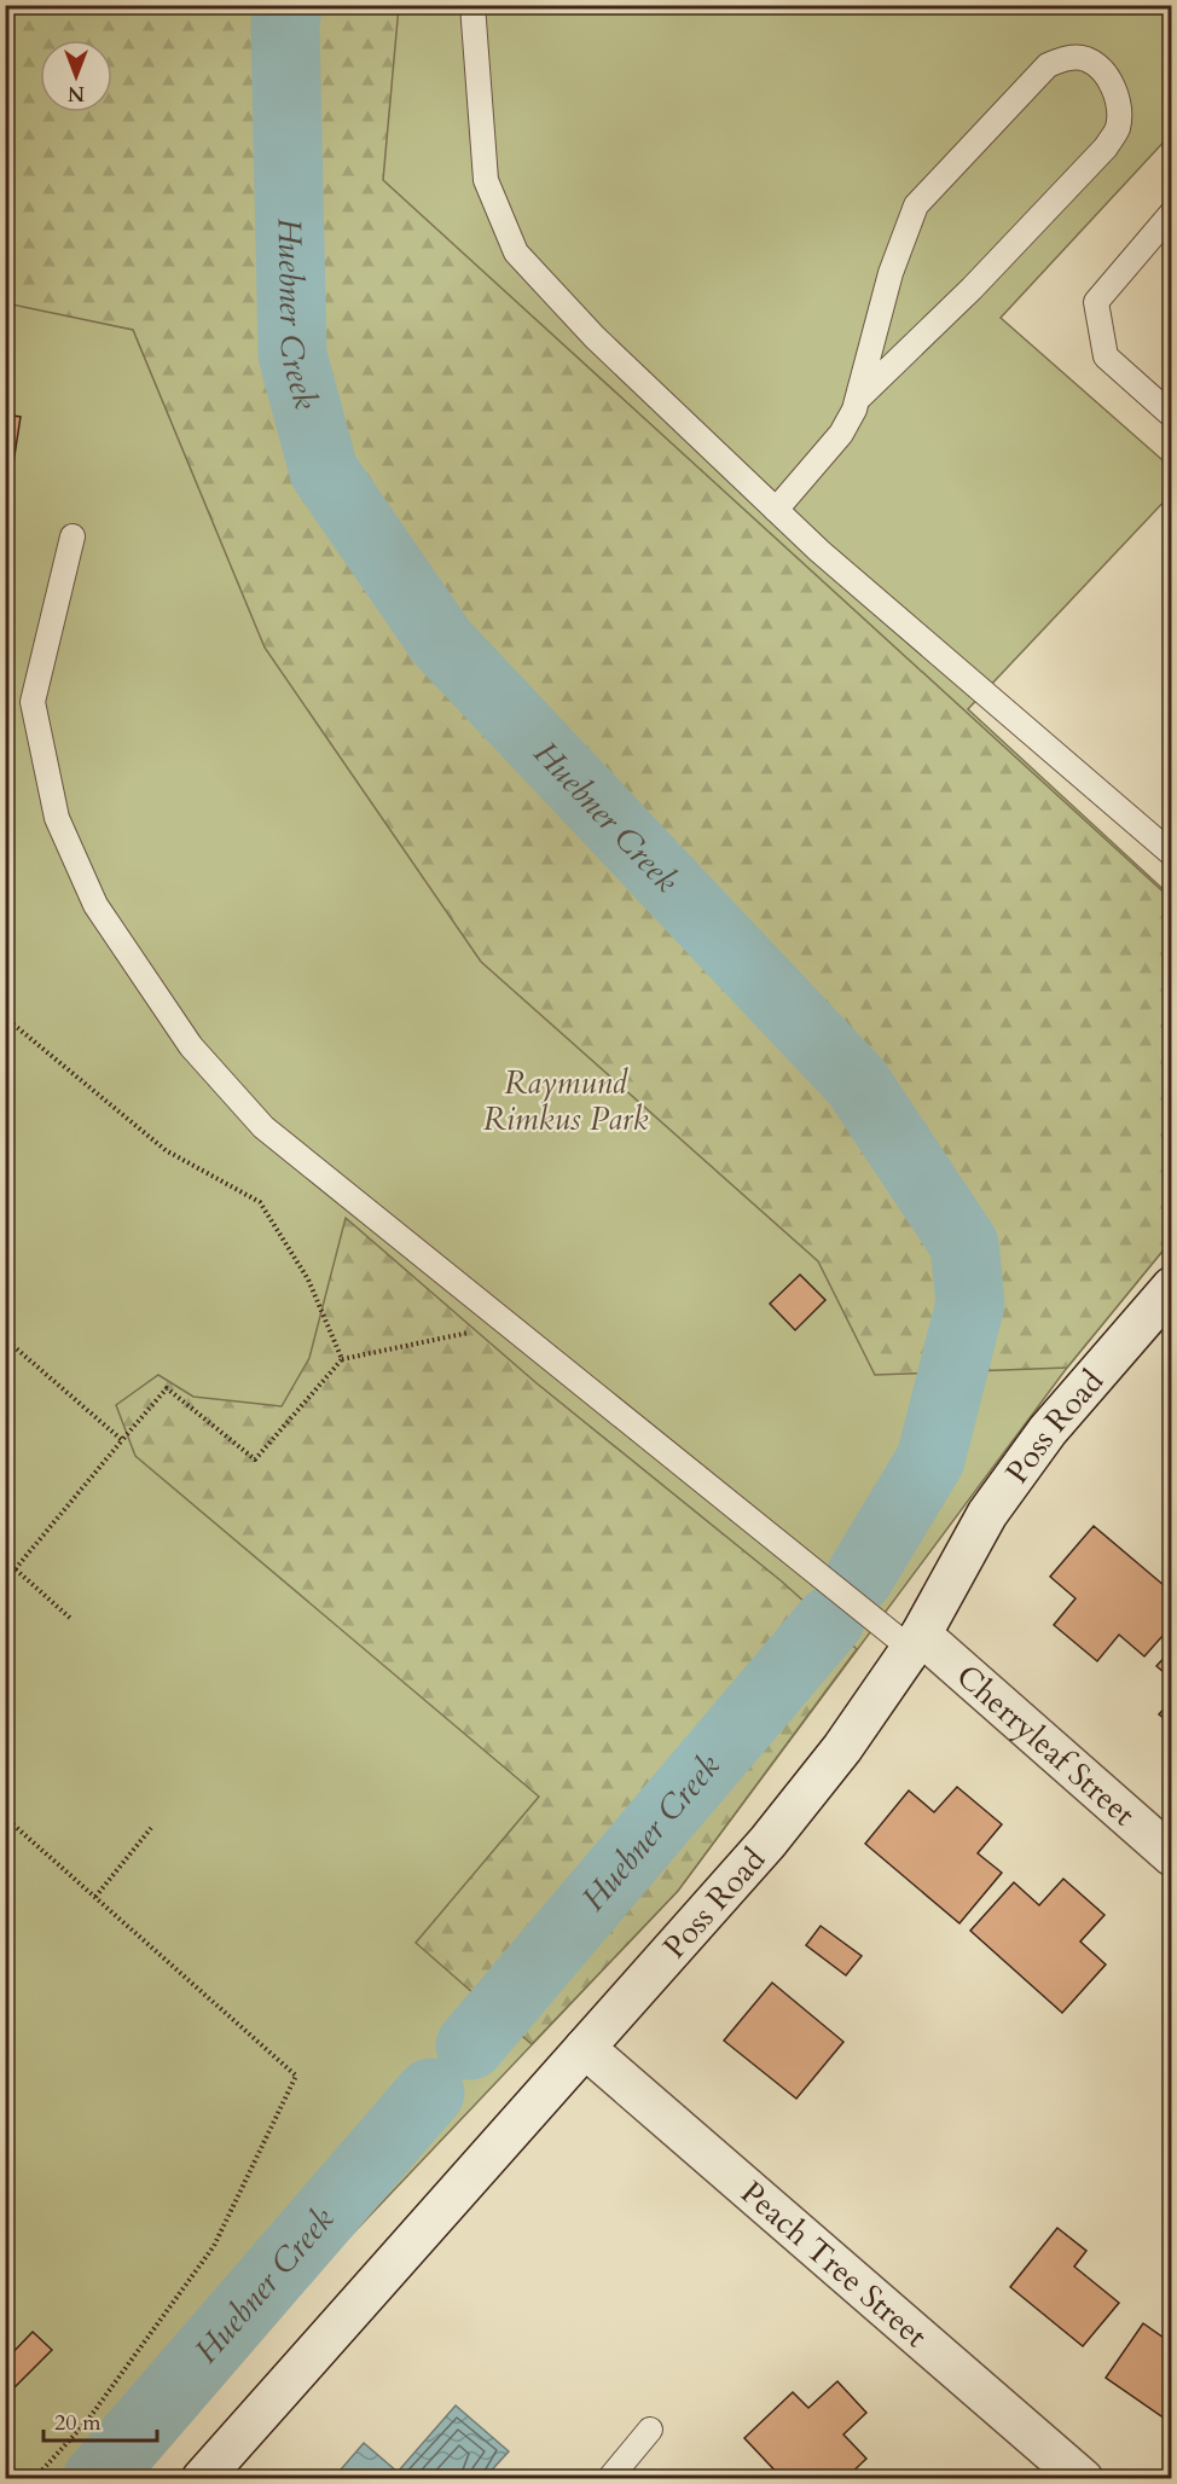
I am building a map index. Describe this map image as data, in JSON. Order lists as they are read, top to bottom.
{
  "streets": {
    "street": ["Poss Road", "Cherryleaf Street", "Peach Tree Street"]
  },
  "crossings": [
    ["Poss Road", "Cherryleaf Street"],
    ["Poss Road", "Peach Tree Street"]
  ],
  "water": ["Huebner Creek"],
  "parks": ["Raymund Rimkus Park"],
  "scale_bar": "20 m",
  "north": "bottom"
}
